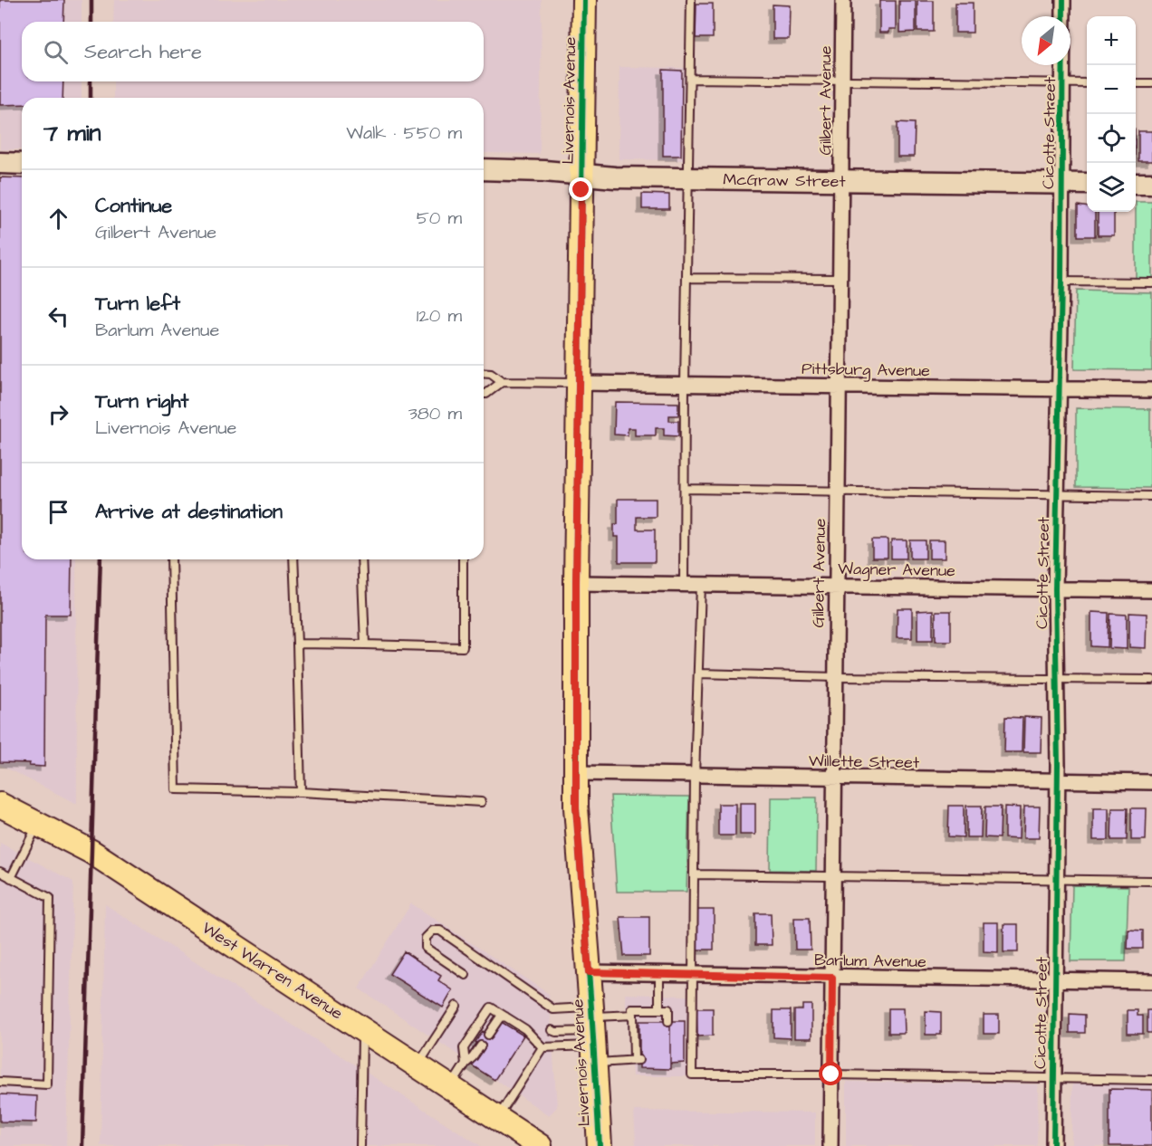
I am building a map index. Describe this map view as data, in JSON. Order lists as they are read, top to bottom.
{
  "streets": {
    "main road": ["Livernois Avenue", "West Warren Avenue"],
    "street": [
      "Gilbert Avenue",
      "Cicotte Street",
      "McGraw Street",
      "Pittsburg Avenue",
      "Wagner Avenue",
      "Willette Street",
      "Barlum Avenue"
    ]
  },
  "crossings": [
    ["Livernois Avenue", "McGraw Street"],
    ["Livernois Avenue", "Pittsburg Avenue"],
    ["Livernois Avenue", "Wagner Avenue"],
    ["Livernois Avenue", "Willette Street"],
    ["Livernois Avenue", "Barlum Avenue"],
    ["Gilbert Avenue", "McGraw Street"],
    ["Gilbert Avenue", "Pittsburg Avenue"],
    ["Gilbert Avenue", "Wagner Avenue"],
    ["Gilbert Avenue", "Willette Street"],
    ["Gilbert Avenue", "Barlum Avenue"],
    ["Cicotte Street", "McGraw Street"],
    ["Cicotte Street", "Pittsburg Avenue"],
    ["Cicotte Street", "Wagner Avenue"],
    ["Cicotte Street", "Willette Street"],
    ["Cicotte Street", "Barlum Avenue"]
  ],
  "north": "bottom left",
  "page": {
    "map_buttons": ["+", "−"],
    "search": "Search here",
    "heading": ["7 min", "Walk · 550 m"],
    "list": [
      ["Continue", "Gilbert Avenue", "50 m"],
      ["Turn left", "Barlum Avenue", "120 m"],
      ["Turn right", "Livernois Avenue", "380 m"],
      "Arrive at destination"
    ]
  }
}
